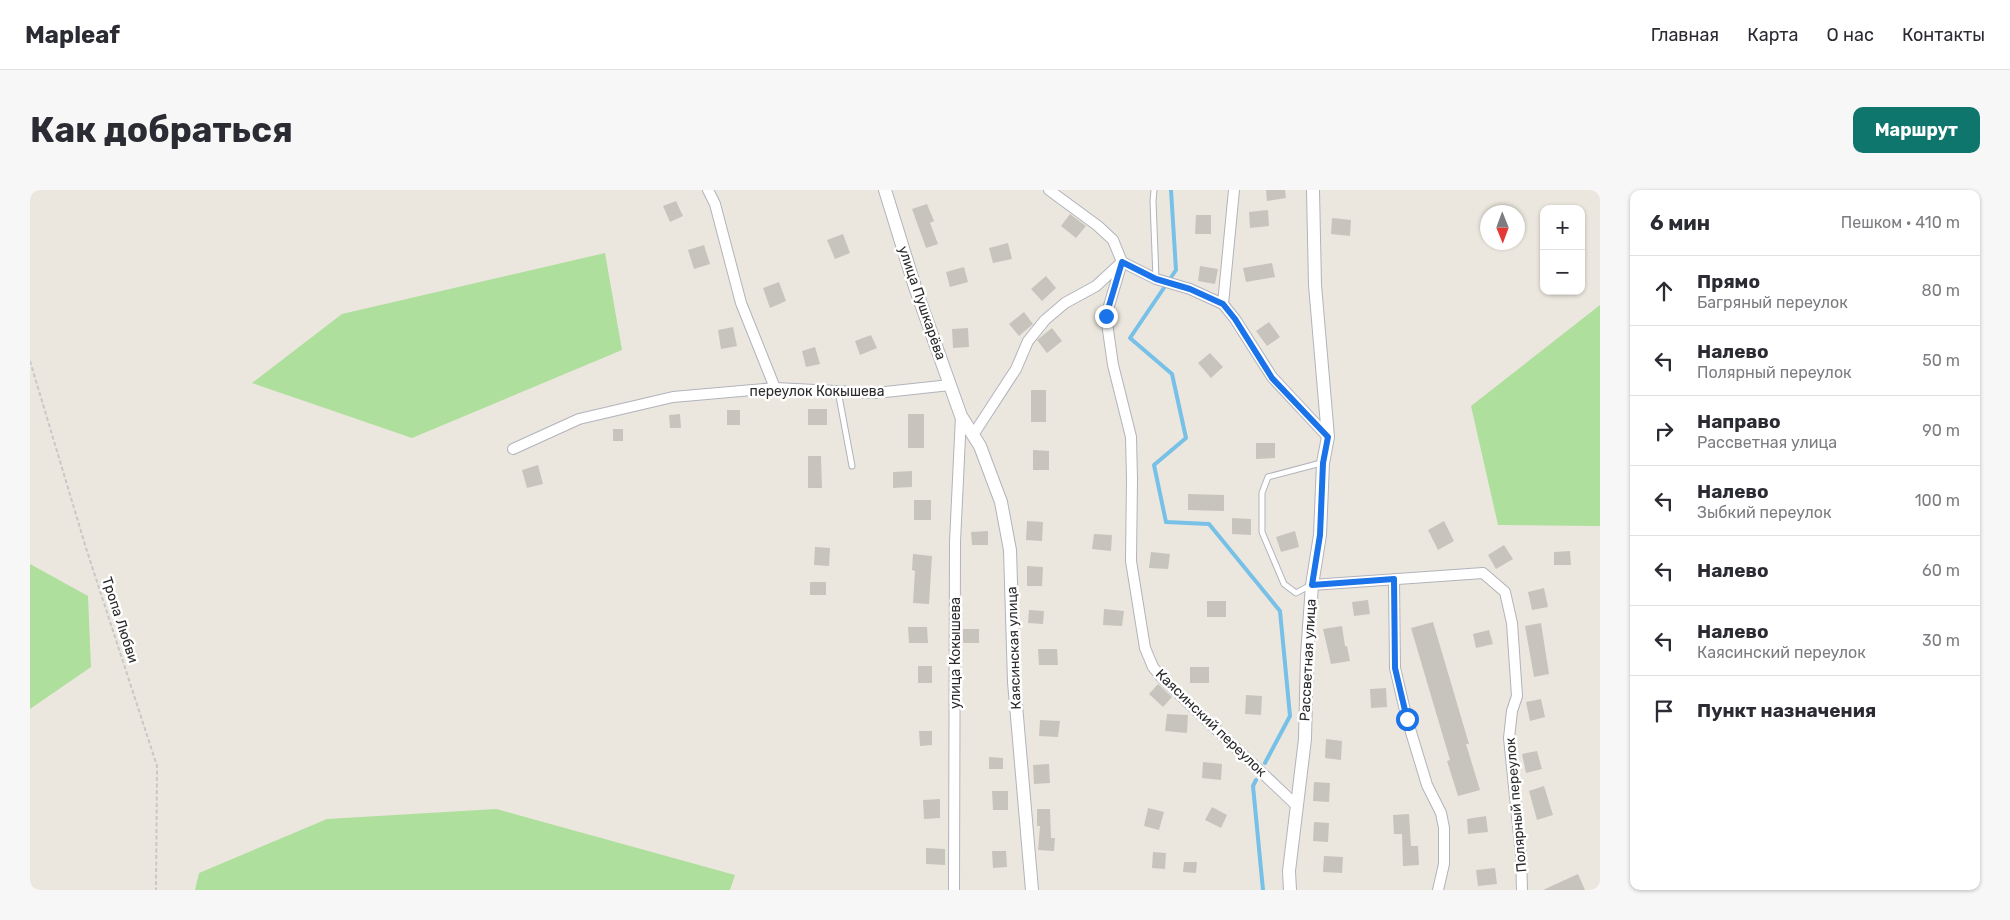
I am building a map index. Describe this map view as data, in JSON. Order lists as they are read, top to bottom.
{
  "streets": {
    "street": [
      "улица Пушкарёва",
      "переулок Кокышева",
      "Каясинская улица",
      "улица Кокышева",
      "Рассветная улица",
      "Каясинский переулок",
      "Полярный переулок"
    ],
    "path": ["Тропа Любви"]
  },
  "crossings": [
    ["улица Пушкарёва", "переулок Кокышева"],
    ["улица Пушкарёва", "Каясинская улица"],
    ["улица Пушкарёва", "улица Кокышева"],
    ["Каясинская улица", "улица Кокышева"],
    ["Рассветная улица", "Каясинский переулок"],
    ["Рассветная улица", "Полярный переулок"]
  ],
  "north": "bottom",
  "page": {
    "header": "Mapleaf",
    "nav": [
      "Главная",
      "Карта",
      "О нас",
      "Контакты"
    ],
    "buttons": "Маршрут",
    "title": "Как добраться",
    "heading": ["6 мин", "Пешком · 410 m"],
    "map_buttons": ["+", "−"],
    "list": [
      ["Прямо", "Багряный переулок", "80 m"],
      ["Налево", "Полярный переулок", "50 m"],
      ["Направо", "Рассветная улица", "90 m"],
      ["Налево", "Зыбкий переулок", "100 m"],
      ["Налево", "60 m"],
      ["Налево", "Каясинский переулок", "30 m"],
      "Пункт назначения"
    ]
  }
}
